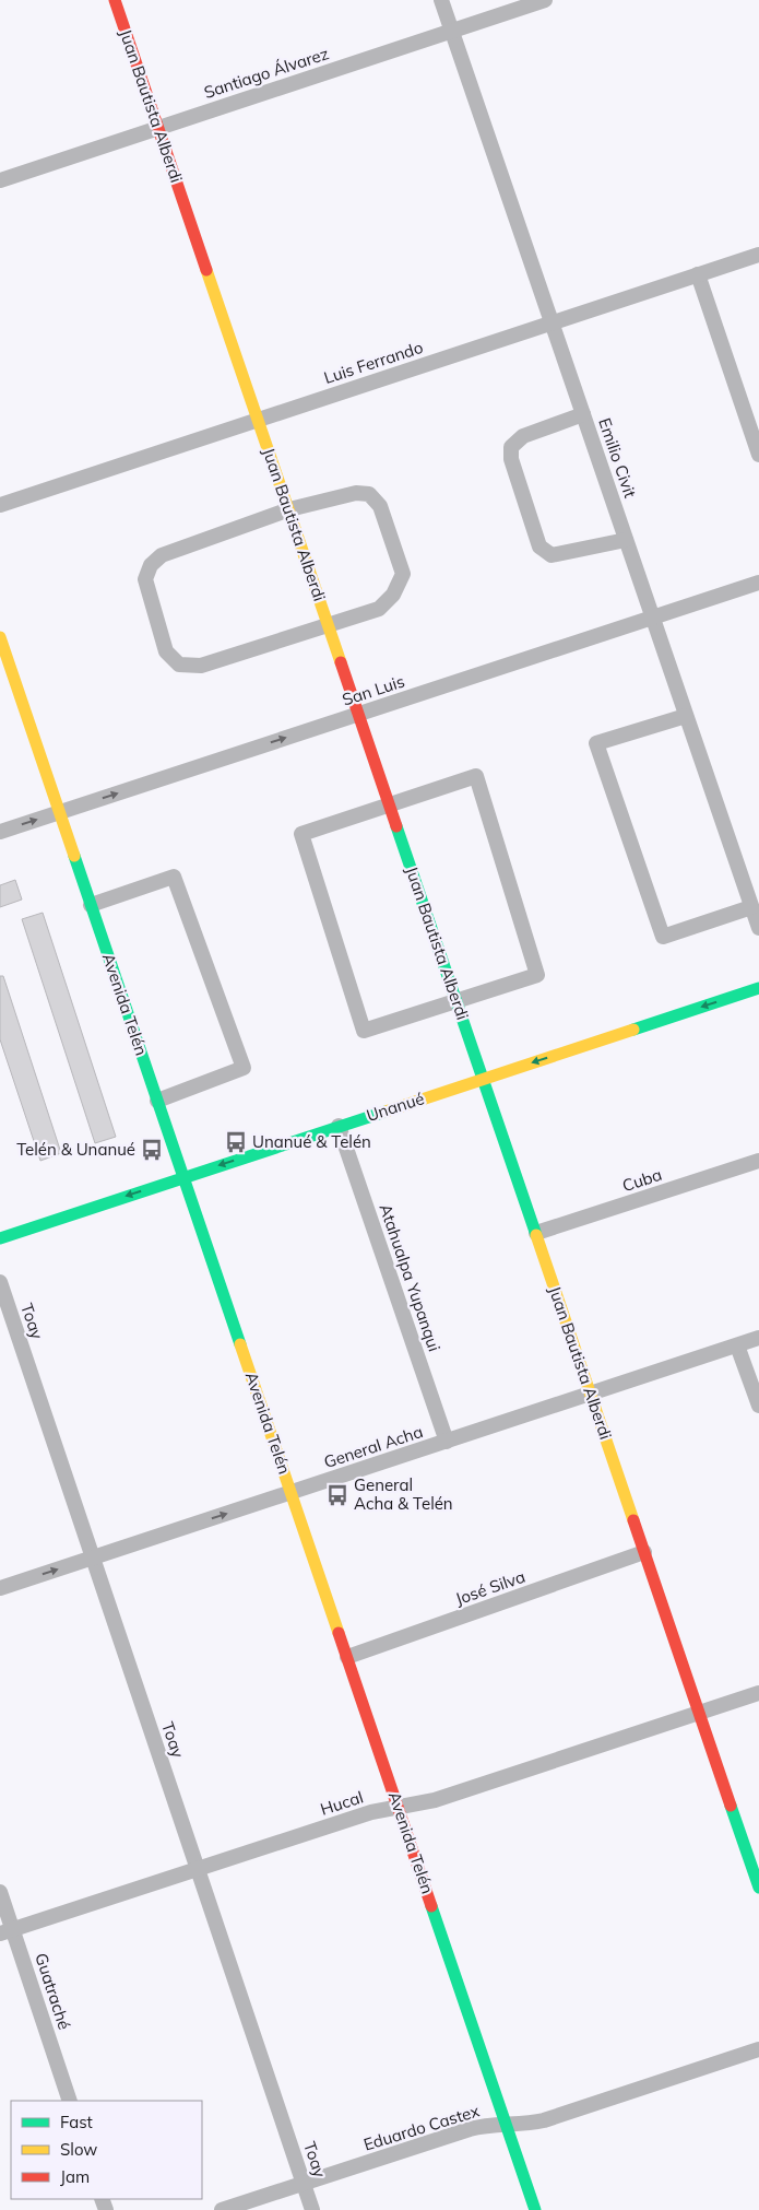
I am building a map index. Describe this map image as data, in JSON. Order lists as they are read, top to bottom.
{
  "streets": {
    "street": [
      "Santiago Álvarez",
      "Juan Bautista Alberdi",
      "Luis Ferrando",
      "Emilio Civit",
      "San Luis",
      "Avenida Telén",
      "Unanué",
      "Cuba",
      "Atahualpa Yupanqui",
      "Toay",
      "General Acha",
      "José Silva",
      "Hucal",
      "Guatraché",
      "Eduardo Castex"
    ]
  },
  "crossings": [
    ["Santiago Álvarez", "Juan Bautista Alberdi"],
    ["Santiago Álvarez", "Emilio Civit"],
    ["Juan Bautista Alberdi", "Luis Ferrando"],
    ["Juan Bautista Alberdi", "San Luis"],
    ["Juan Bautista Alberdi", "Unanué"],
    ["Juan Bautista Alberdi", "Cuba"],
    ["Juan Bautista Alberdi", "General Acha"],
    ["Juan Bautista Alberdi", "José Silva"],
    ["Juan Bautista Alberdi", "Hucal"],
    ["Luis Ferrando", "Emilio Civit"],
    ["Emilio Civit", "San Luis"],
    ["San Luis", "Avenida Telén"],
    ["Avenida Telén", "Unanué"],
    ["Avenida Telén", "General Acha"],
    ["Avenida Telén", "José Silva"],
    ["Avenida Telén", "Hucal"],
    ["Avenida Telén", "Eduardo Castex"],
    ["Unanué", "Atahualpa Yupanqui"],
    ["Atahualpa Yupanqui", "General Acha"],
    ["Toay", "General Acha"],
    ["Toay", "Hucal"],
    ["Toay", "Eduardo Castex"],
    ["Hucal", "Guatraché"]
  ],
  "one_way": ["San Luis", "Unanué", "General Acha"],
  "places": {
    "bus stop": ["Unanué & Telén", "Telén & Unanué", "General Acha & Telén"]
  },
  "legend": ["Fast", "Slow", "Jam"]
}
